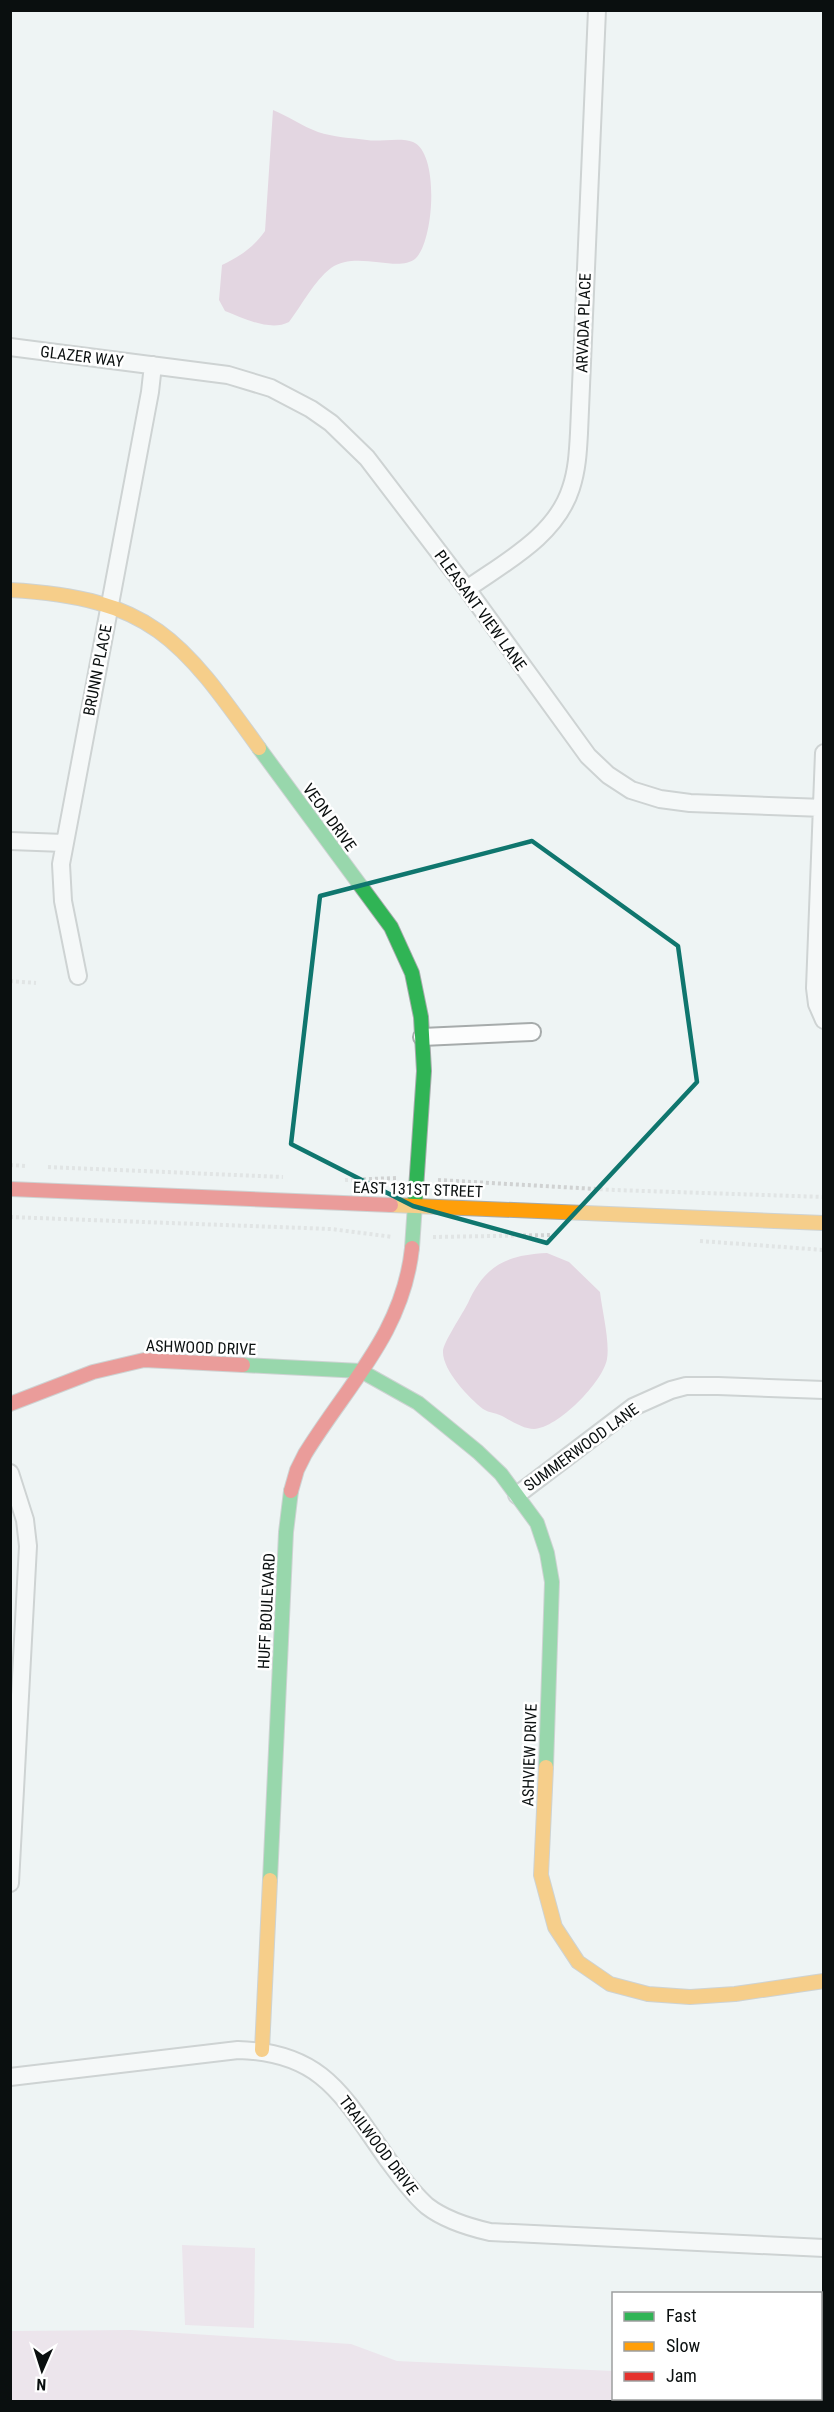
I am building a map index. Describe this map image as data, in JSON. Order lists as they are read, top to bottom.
{
  "streets": {
    "street": [
      "ARVADA PLACE",
      "GLAZER WAY",
      "PLEASANT VIEW LANE",
      "BRUNN PLACE",
      "VEON DRIVE",
      "EAST 131ST STREET",
      "ASHWOOD DRIVE",
      "SUMMERWOOD LANE",
      "HUFF BOULEVARD",
      "ASHVIEW DRIVE",
      "TRAILWOOD DRIVE"
    ]
  },
  "crossings": [
    ["ARVADA PLACE", "PLEASANT VIEW LANE"],
    ["GLAZER WAY", "PLEASANT VIEW LANE"],
    ["GLAZER WAY", "BRUNN PLACE"],
    ["PLEASANT VIEW LANE", "BRUNN PLACE"],
    ["BRUNN PLACE", "VEON DRIVE"],
    ["VEON DRIVE", "EAST 131ST STREET"],
    ["VEON DRIVE", "HUFF BOULEVARD"],
    ["EAST 131ST STREET", "HUFF BOULEVARD"],
    ["ASHWOOD DRIVE", "HUFF BOULEVARD"],
    ["ASHWOOD DRIVE", "ASHVIEW DRIVE"],
    ["SUMMERWOOD LANE", "ASHVIEW DRIVE"],
    ["HUFF BOULEVARD", "ASHVIEW DRIVE"],
    ["HUFF BOULEVARD", "TRAILWOOD DRIVE"]
  ],
  "legend": ["Fast", "Slow", "Jam"],
  "north": "bottom"
}
